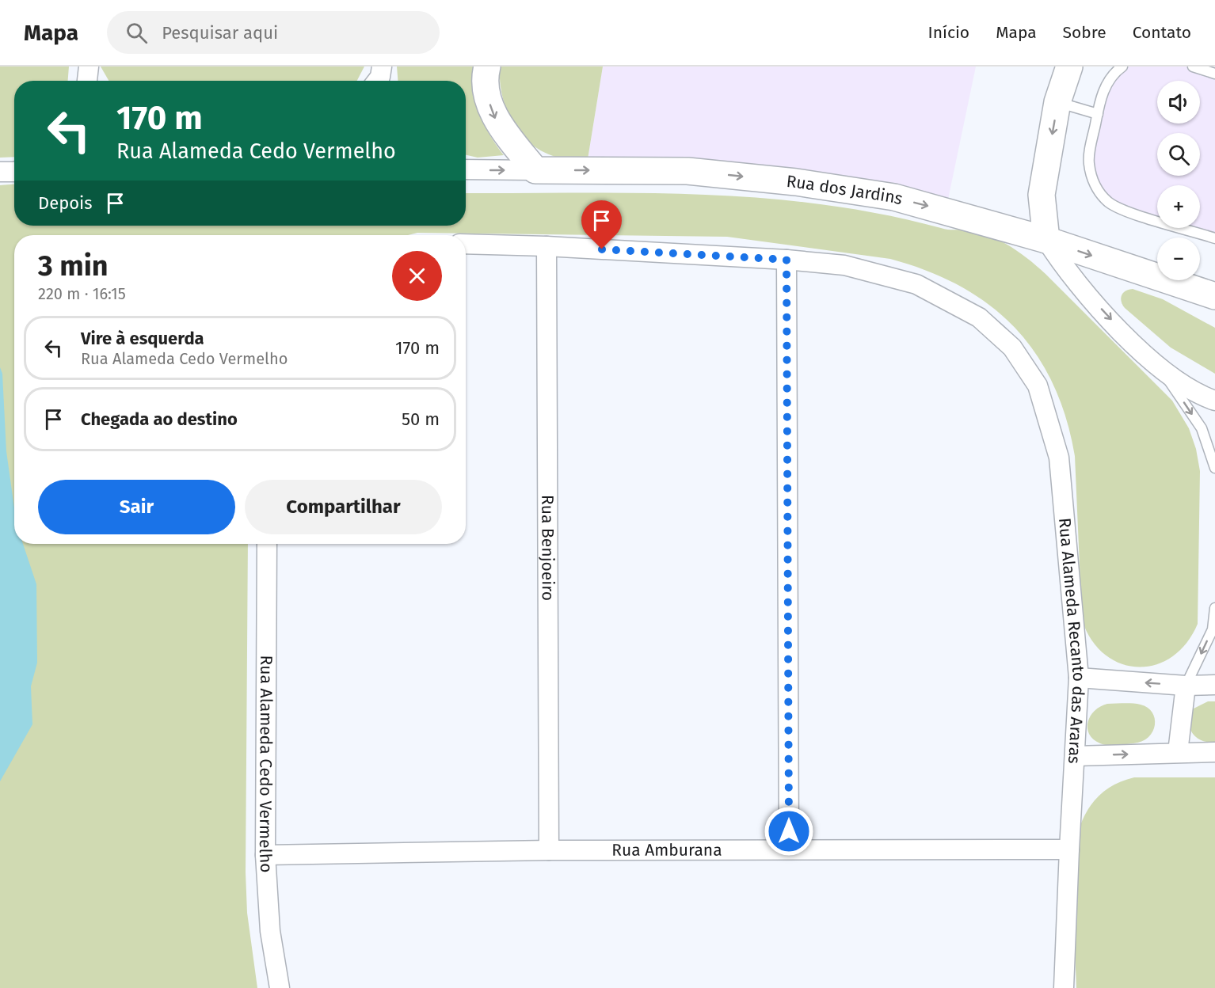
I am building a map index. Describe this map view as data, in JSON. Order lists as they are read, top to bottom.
{
  "streets": {
    "street": [
      "Rua dos Jardins",
      "Rua Benjoeiro",
      "Rua Alameda Recanto das Araras",
      "Rua Alameda Cedo Vermelho",
      "Rua Amburana"
    ]
  },
  "crossings": [
    ["Rua Benjoeiro", "Rua Amburana"],
    ["Rua Alameda Recanto das Araras", "Rua Amburana"],
    ["Rua Alameda Cedo Vermelho", "Rua Amburana"]
  ],
  "page": {
    "header": "Mapa",
    "search": "Pesquisar aqui",
    "nav": [
      "Início",
      "Mapa",
      "Sobre",
      "Contato"
    ],
    "map_buttons": ["+", "−"],
    "turn": ["170 m", "Rua Alameda Cedo Vermelho"],
    "then": "Depois",
    "heading": ["3 min", "220 m · 16:15"],
    "list": [
      {
        "name": "Vire à esquerda",
        "note": "Rua Alameda Cedo Vermelho",
        "value": "170 m"
      },
      {
        "name": "Chegada ao destino",
        "value": "50 m"
      }
    ],
    "buttons": ["Sair", "Compartilhar"]
  }
}
